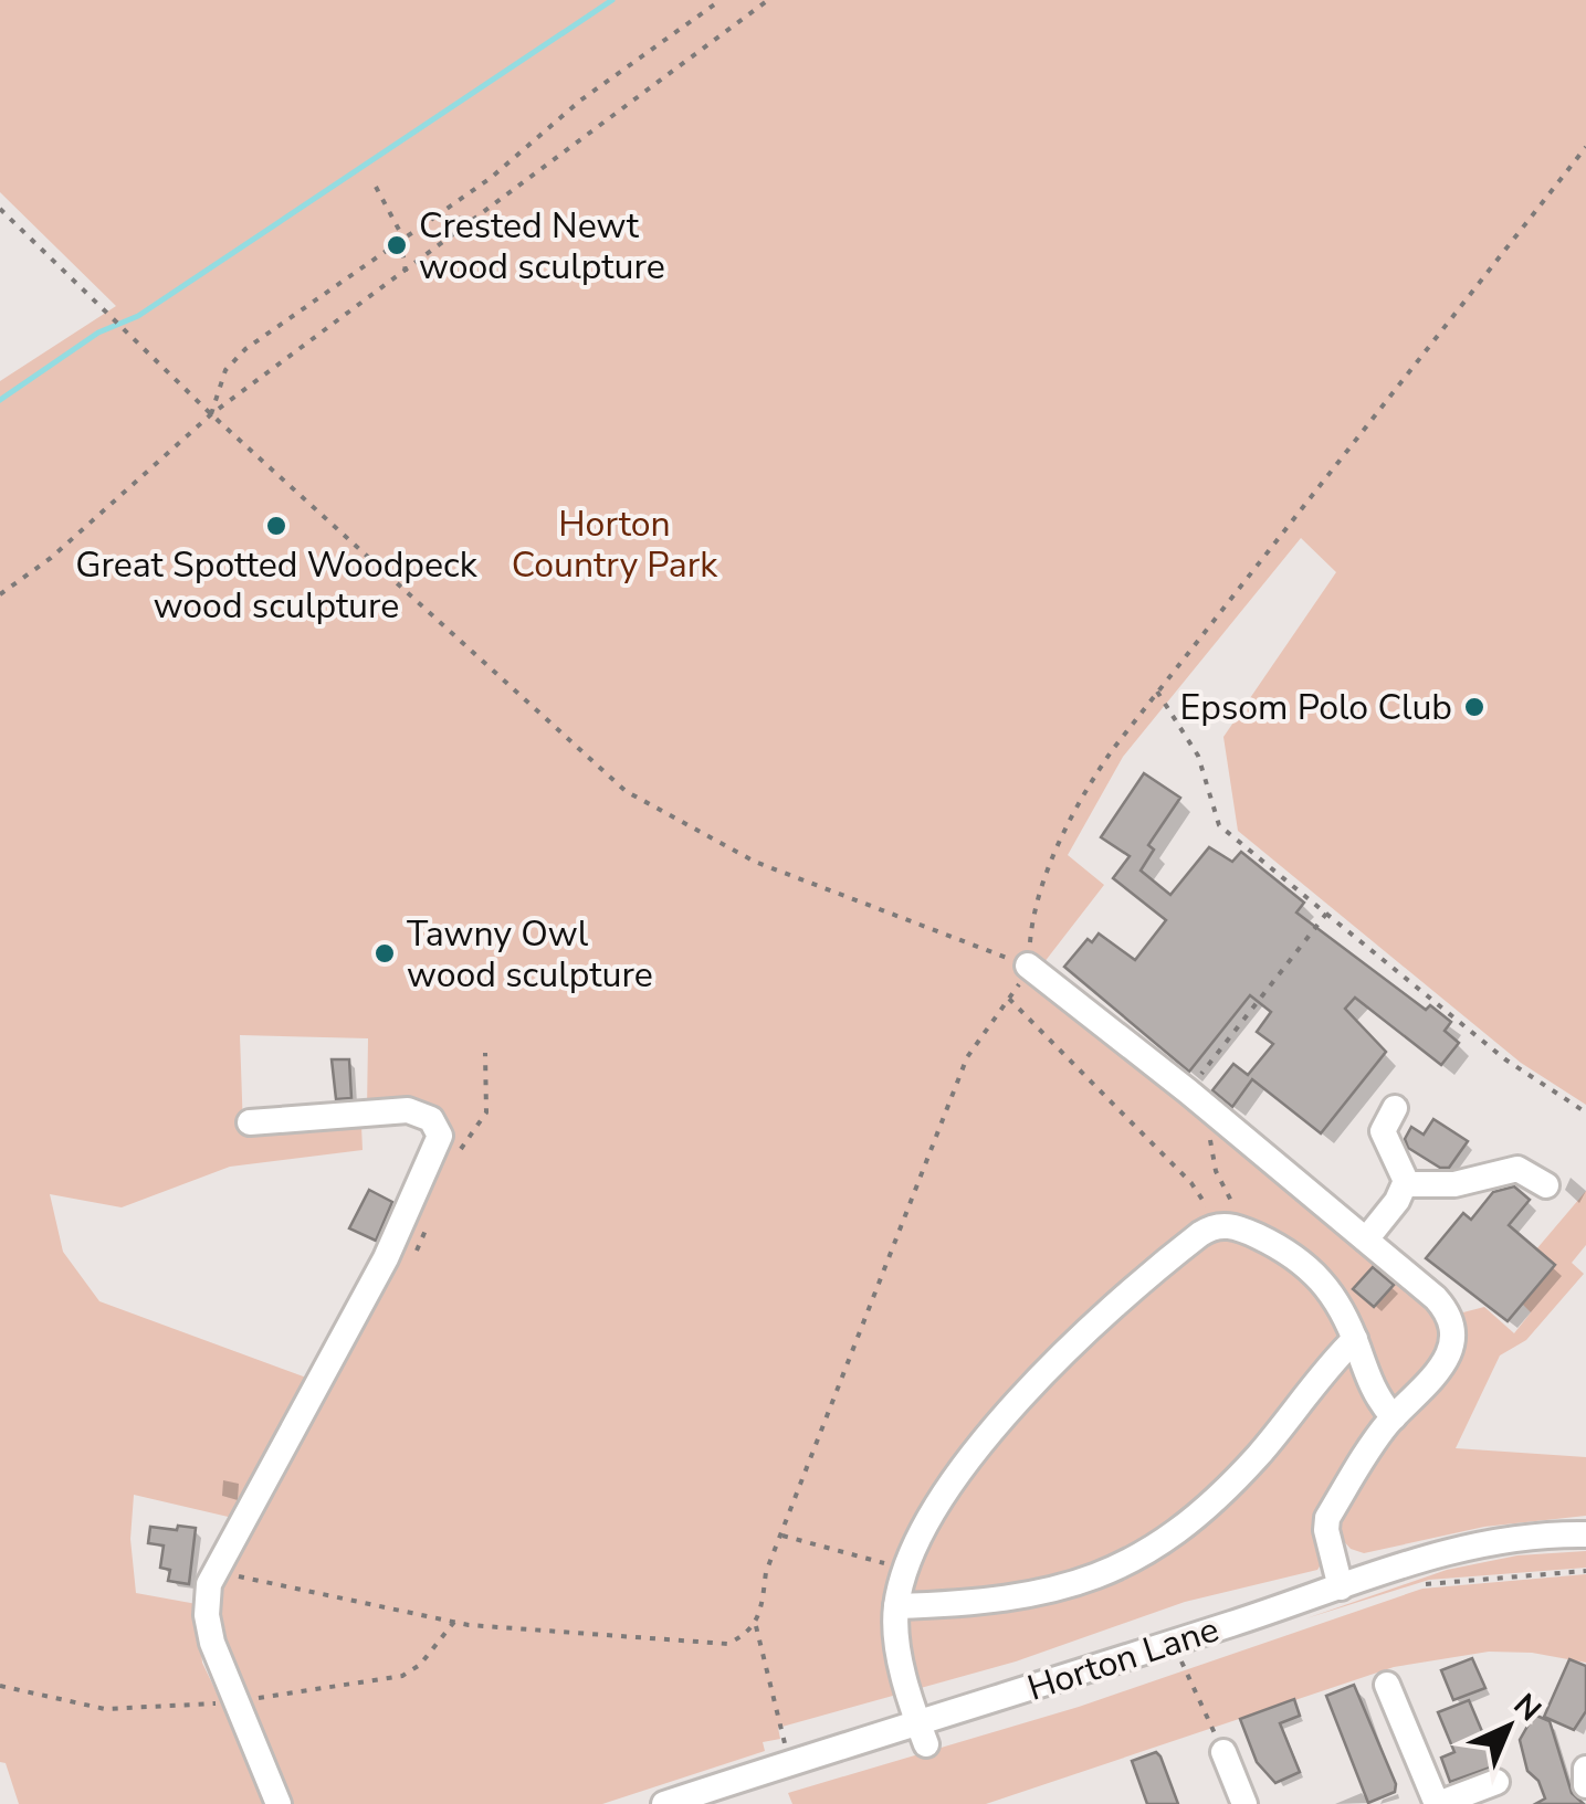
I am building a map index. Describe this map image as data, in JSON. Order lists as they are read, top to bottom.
{
  "streets": {
    "street": ["Horton Lane"]
  },
  "parks": ["Horton Country Park"],
  "places": [
    "Crested Newt wood sculpture",
    "Great Spotted Woodpeck wood sculpture",
    "Epsom Polo Club",
    "Tawny Owl wood sculpture"
  ],
  "north": "top right"
}
